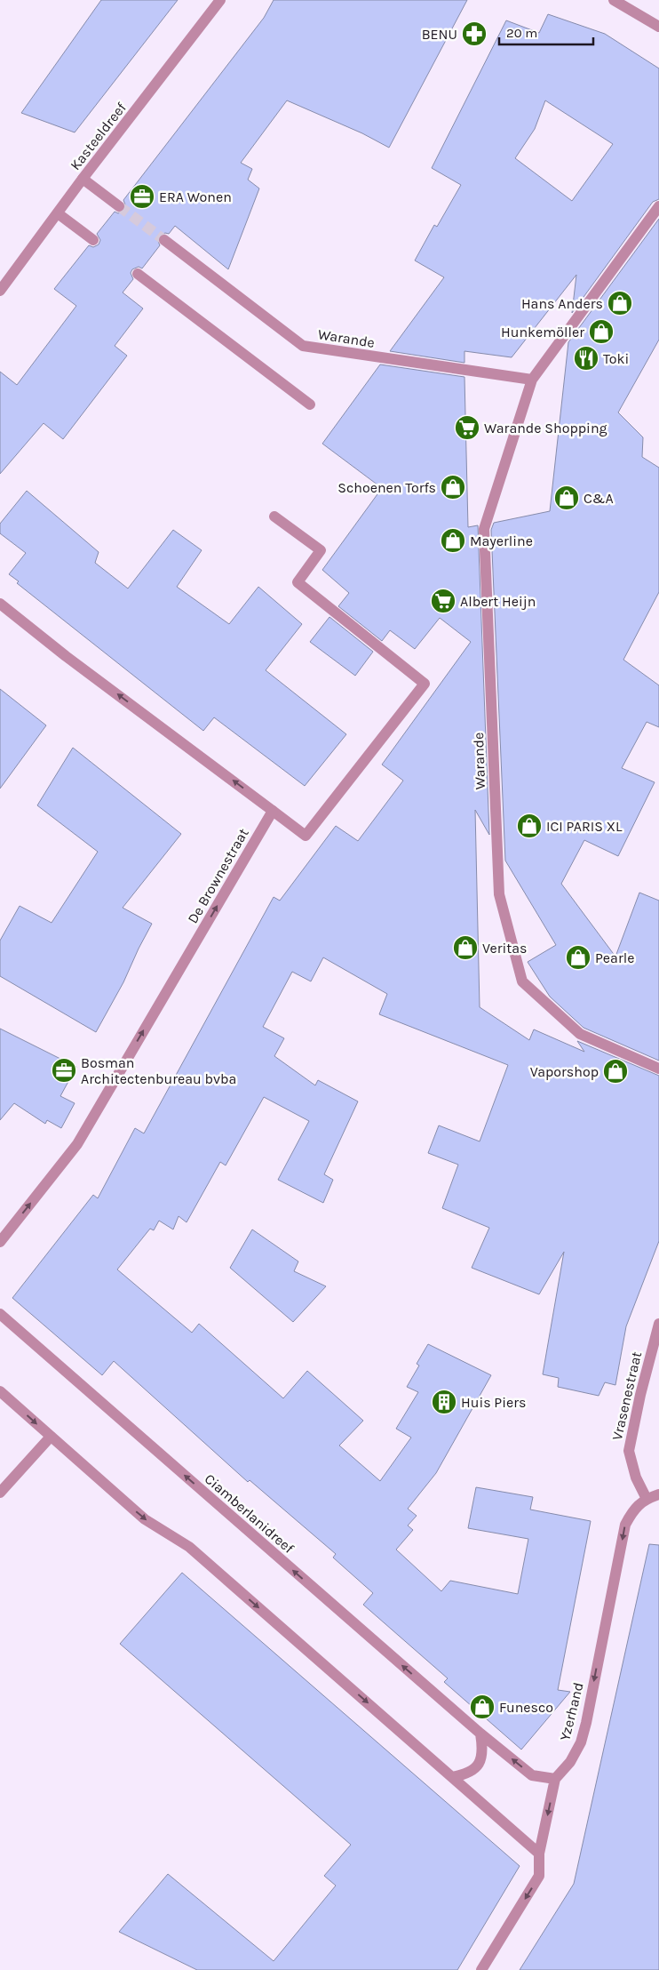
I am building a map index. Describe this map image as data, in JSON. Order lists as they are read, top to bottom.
{
  "streets": {
    "street": [
      "Kasteeldreef",
      "Warande",
      "De Brownestraat",
      "Vrasenestraat",
      "Ciamberlanidreef",
      "Yzerhand"
    ]
  },
  "crossings": [
    ["Vrasenestraat", "Yzerhand"],
    ["Ciamberlanidreef", "Yzerhand"]
  ],
  "one_way": ["De Brownestraat", "Yzerhand"],
  "places": {
    "pharmacy": ["BENU"],
    "office": ["ERA Wonen", "Bosman Architectenbureau bvba"],
    "shop": [
      "Hans Anders",
      "Hunkemöller",
      "Schoenen Torfs",
      "C&A",
      "Mayerline",
      "ICI PARIS XL",
      "Veritas",
      "Pearle",
      "Vaporshop",
      "Funesco"
    ],
    "restaurant": ["Toki"],
    "supermarket": ["Warande Shopping", "Albert Heijn"],
    "building": ["Huis Piers"]
  },
  "scale_bar": "20 m"
}
